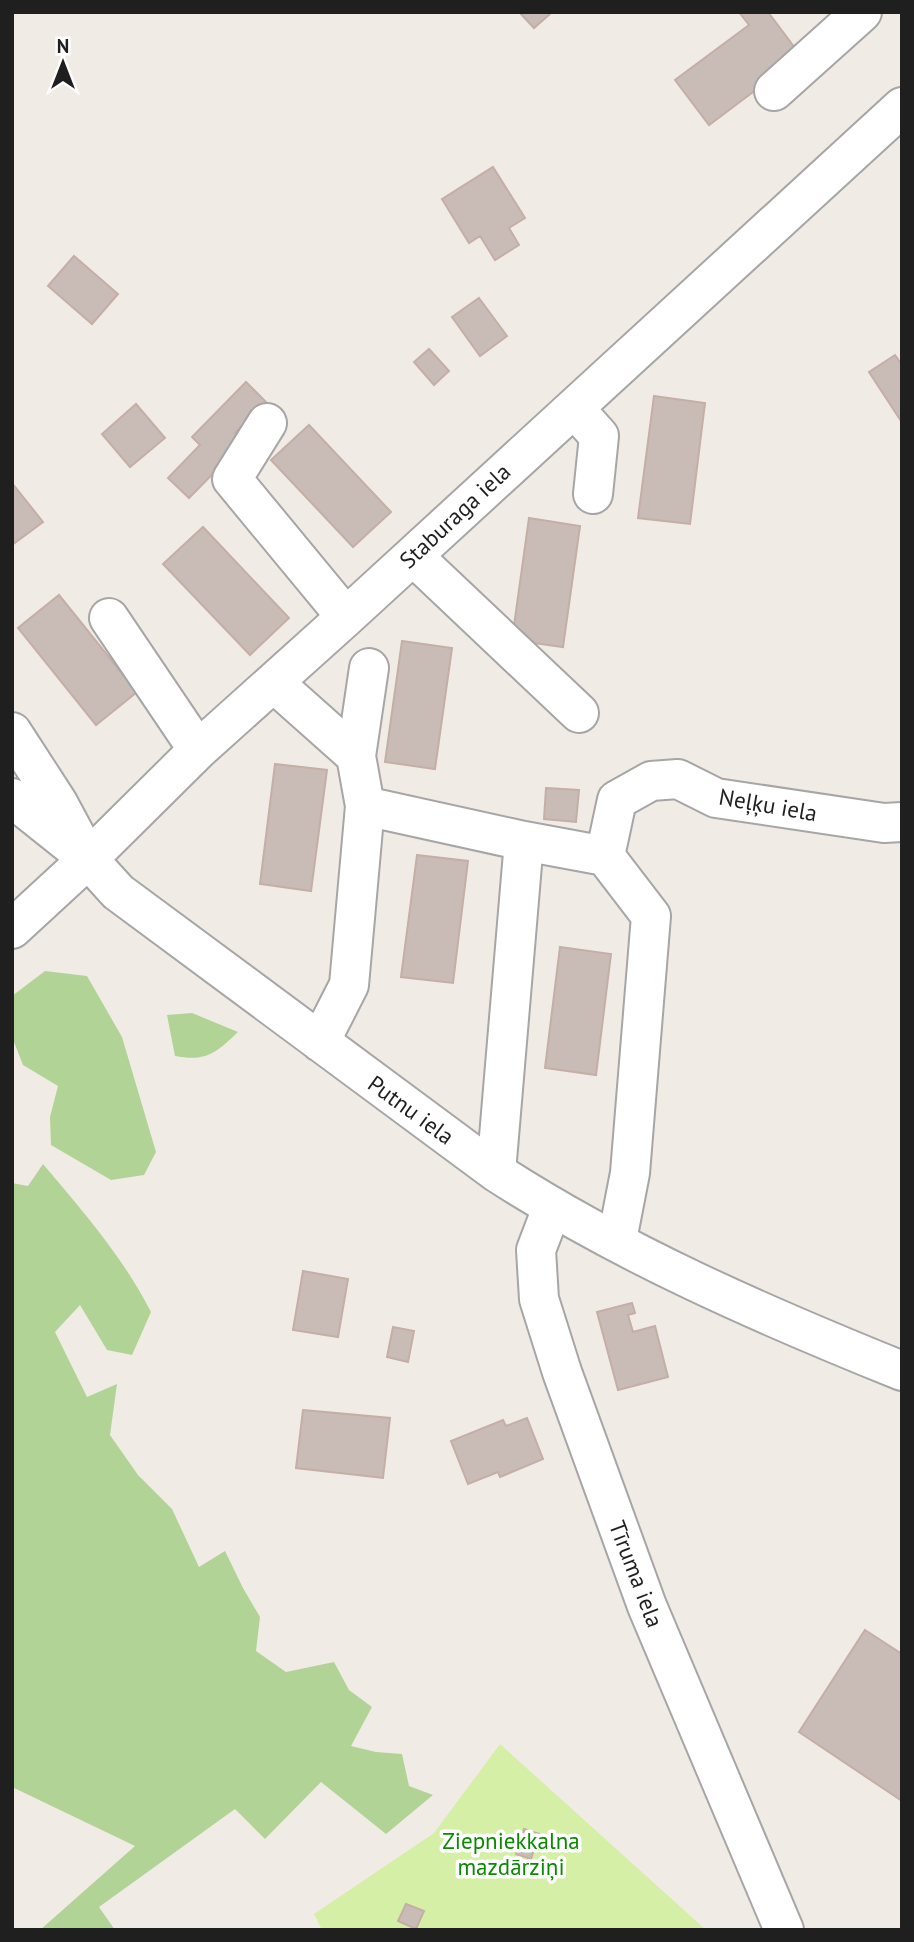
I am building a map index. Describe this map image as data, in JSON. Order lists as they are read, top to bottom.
{
  "streets": {
    "street": [
      "Staburaga iela",
      "Neļķu iela",
      "Putnu iela",
      "Tīruma iela"
    ]
  },
  "crossings": [
    ["Staburaga iela", "Putnu iela"],
    ["Putnu iela", "Tīruma iela"]
  ],
  "parks": ["Ziepniekkalna mazdārziņi"],
  "north": "top"
}
